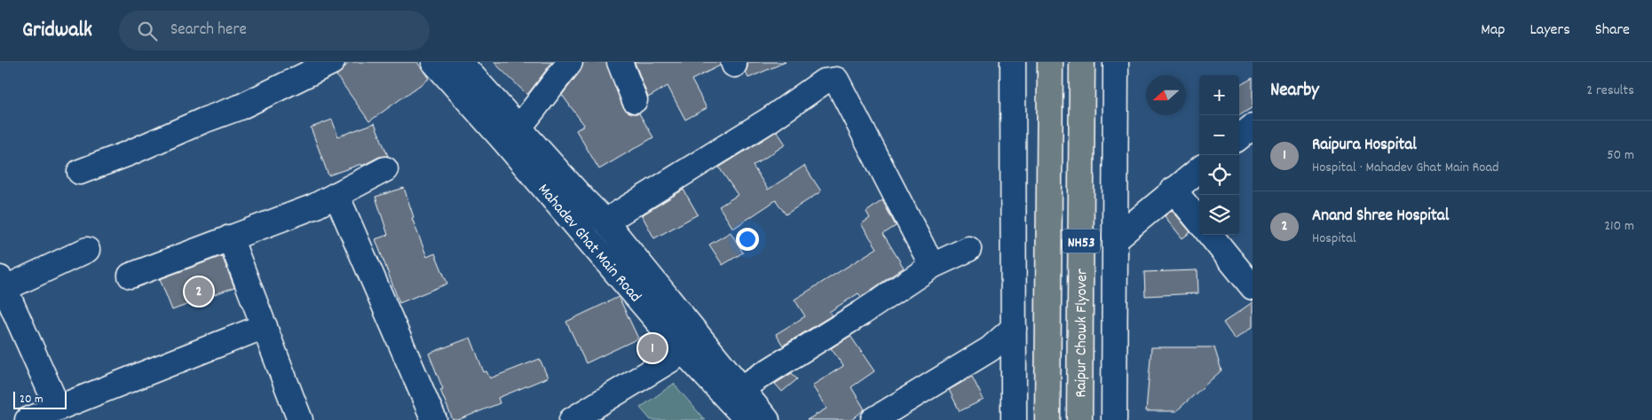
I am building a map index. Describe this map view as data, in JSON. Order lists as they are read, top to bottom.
{
  "streets": {
    "highway": ["NH53", "Raipur Chowk Flyover"],
    "street": ["Mahadev Ghat Main Road"]
  },
  "scale_bar": "20 m",
  "north": "left",
  "page": {
    "header": "Gridwalk",
    "search": "Search here",
    "nav": ["Map", "Layers", "Share"],
    "heading": ["Nearby", "2 results"],
    "map_buttons": ["+", "−"],
    "list": [
      {
        "mark": "1",
        "name": "Raipura Hospital",
        "note": "Hospital · Mahadev Ghat Main Road",
        "value": "50 m"
      },
      {
        "mark": "2",
        "name": "Anand Shree Hospital",
        "note": "Hospital",
        "value": "210 m"
      }
    ],
    "pins": ["2", "1"],
    "scale": "20 m"
  }
}
